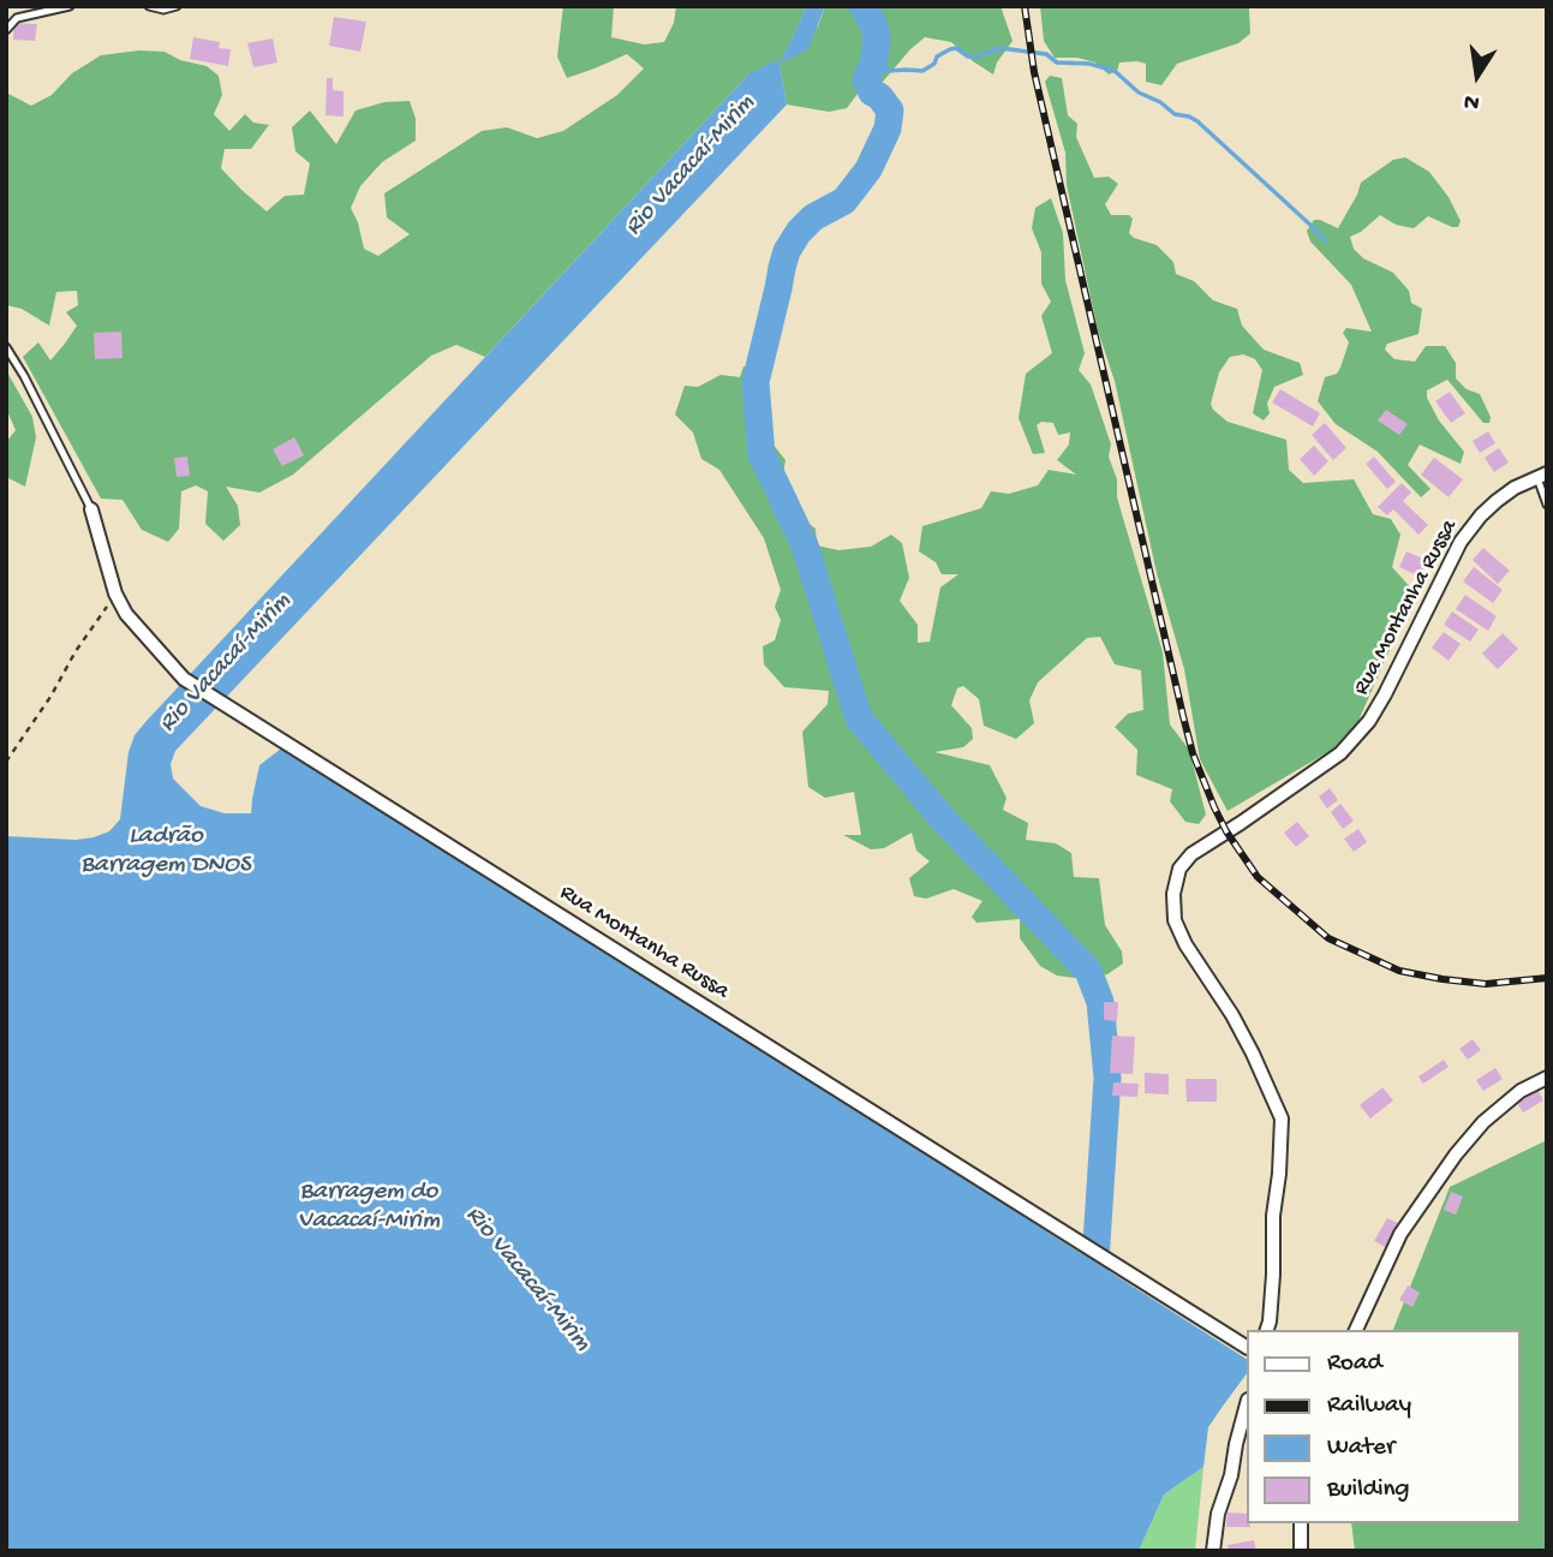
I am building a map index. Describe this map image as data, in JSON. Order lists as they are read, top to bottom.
{
  "streets": {
    "street": ["Rua Montanha Russa"]
  },
  "water": ["Rio Vacacaí-Mirim", "Ladrão Barragem DNOS", "Barragem do Vacacaí-Mirim"],
  "legend": [
    "Road",
    "Railway",
    "Water",
    "Building"
  ],
  "north": "bottom"
}
